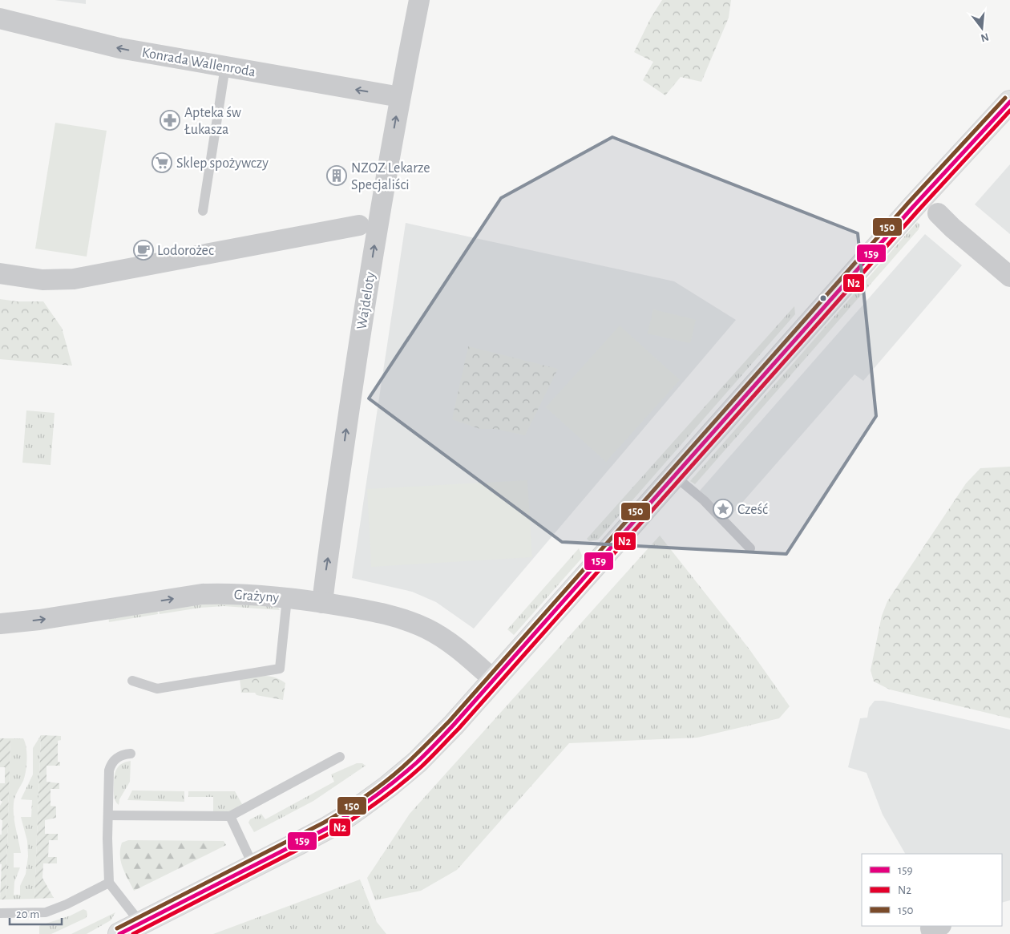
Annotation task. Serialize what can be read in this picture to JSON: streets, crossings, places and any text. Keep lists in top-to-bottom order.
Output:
{
  "streets": {
    "street": ["Konrada Wallenroda", "Wajdeloty", "Grażyny"]
  },
  "crossings": [
    ["Konrada Wallenroda", "Wajdeloty"],
    ["Wajdeloty", "Grażyny"]
  ],
  "one_way": ["Wajdeloty", "Grażyny"],
  "places": {
    "pharmacy": ["Apteka św Łukasza"],
    "supermarket": ["Sklep spożywczy"],
    "building": ["NZOZ Lekarze Specjaliści"],
    "cafe": ["Lodorożec"],
    "place": ["Cześć"]
  },
  "lines": ["transit line 150", "transit line 159", "transit line N2"],
  "legend": ["159", "N2", "150"],
  "scale_bar": "20 m",
  "north": "bottom"
}
